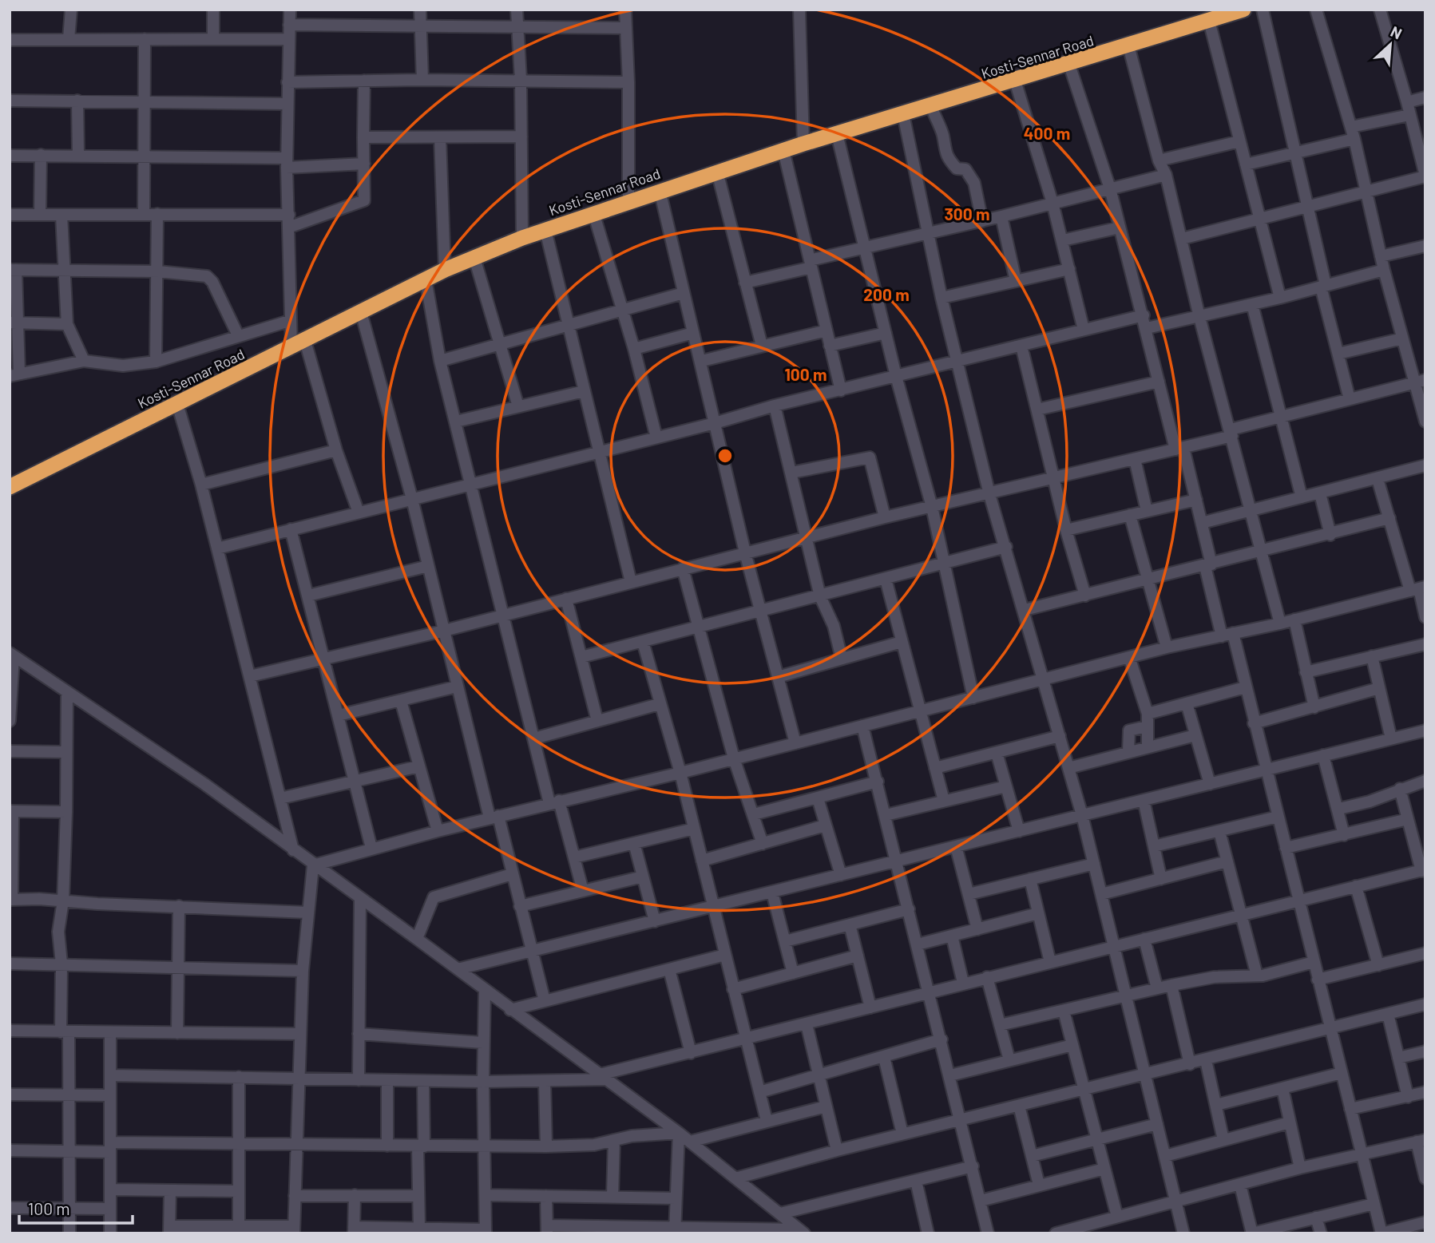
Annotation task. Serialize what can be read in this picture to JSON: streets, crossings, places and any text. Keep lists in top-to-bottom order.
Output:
{
  "streets": {
    "highway": ["Kosti-Sennar Road"]
  },
  "scale_bar": "100 m",
  "north": "top right",
  "rings": [
    "400 m",
    "300 m",
    "200 m",
    "100 m"
  ]
}
